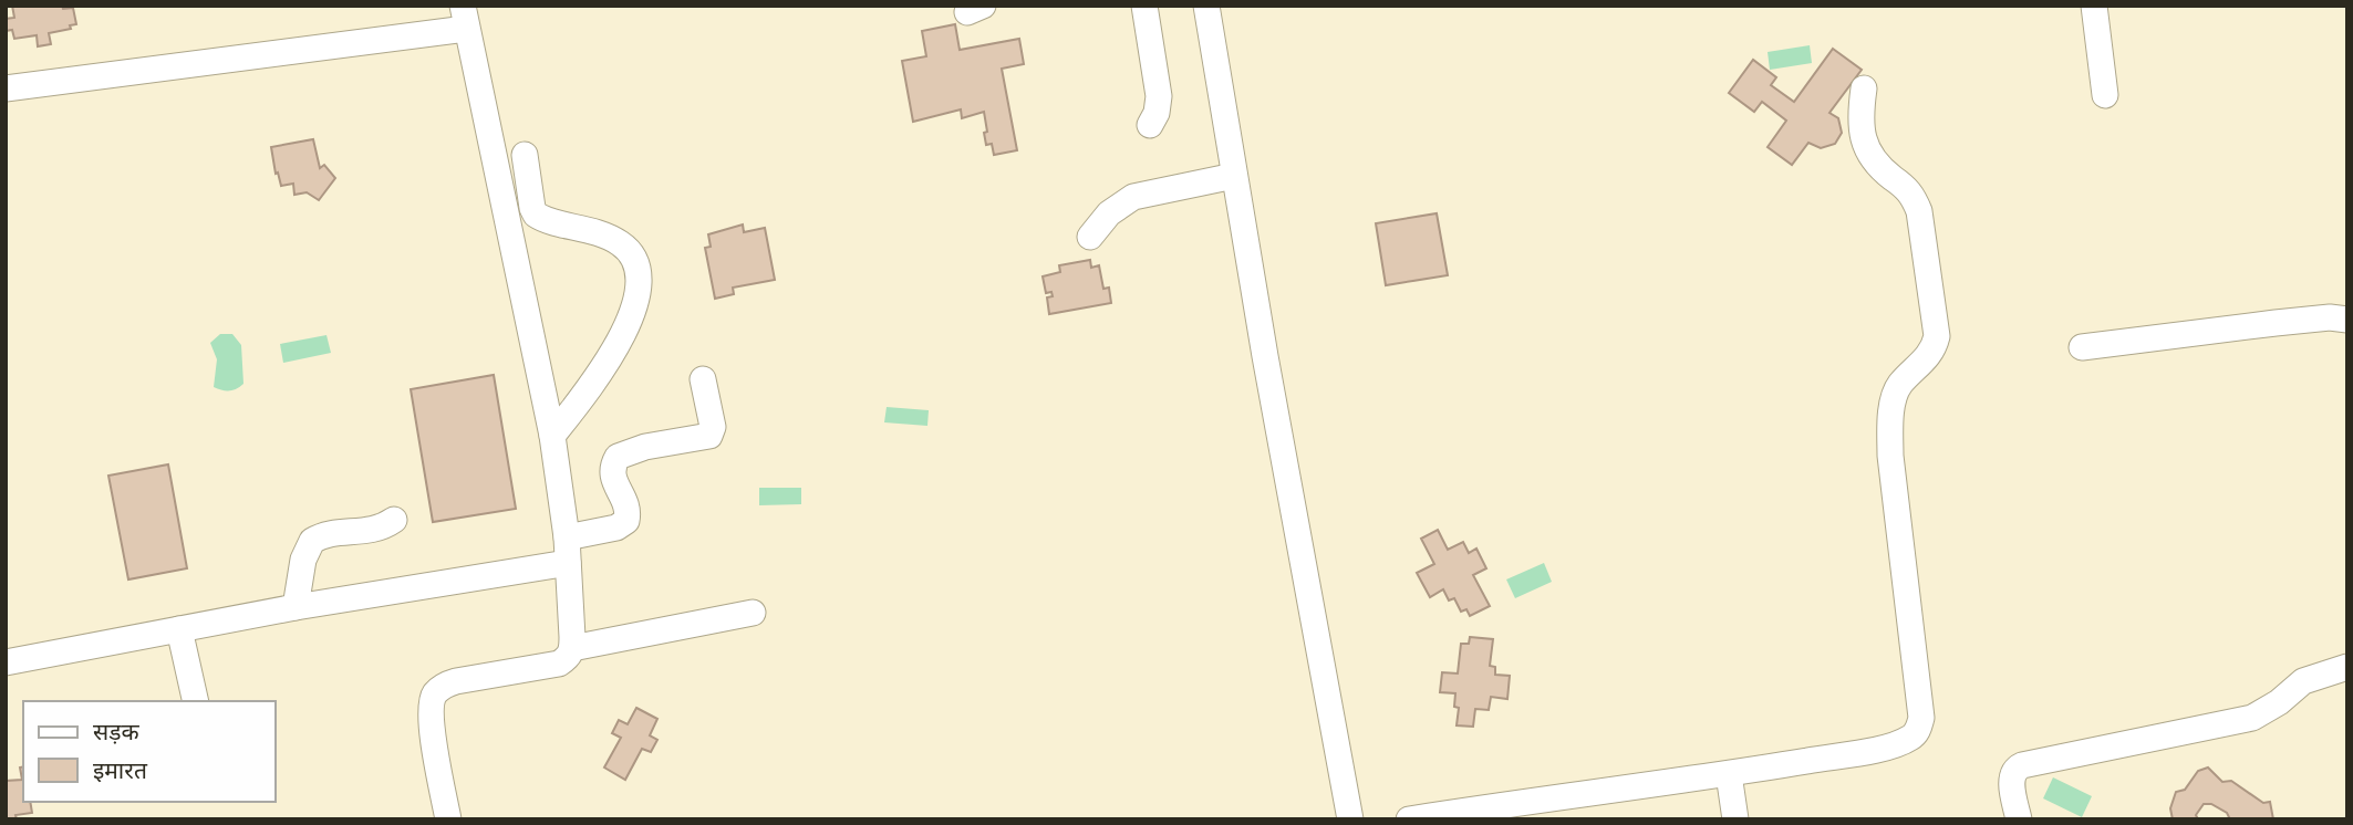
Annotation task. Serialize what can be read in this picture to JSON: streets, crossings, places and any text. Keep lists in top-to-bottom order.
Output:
{
  "legend": ["सड़क", "इमारत"]
}
